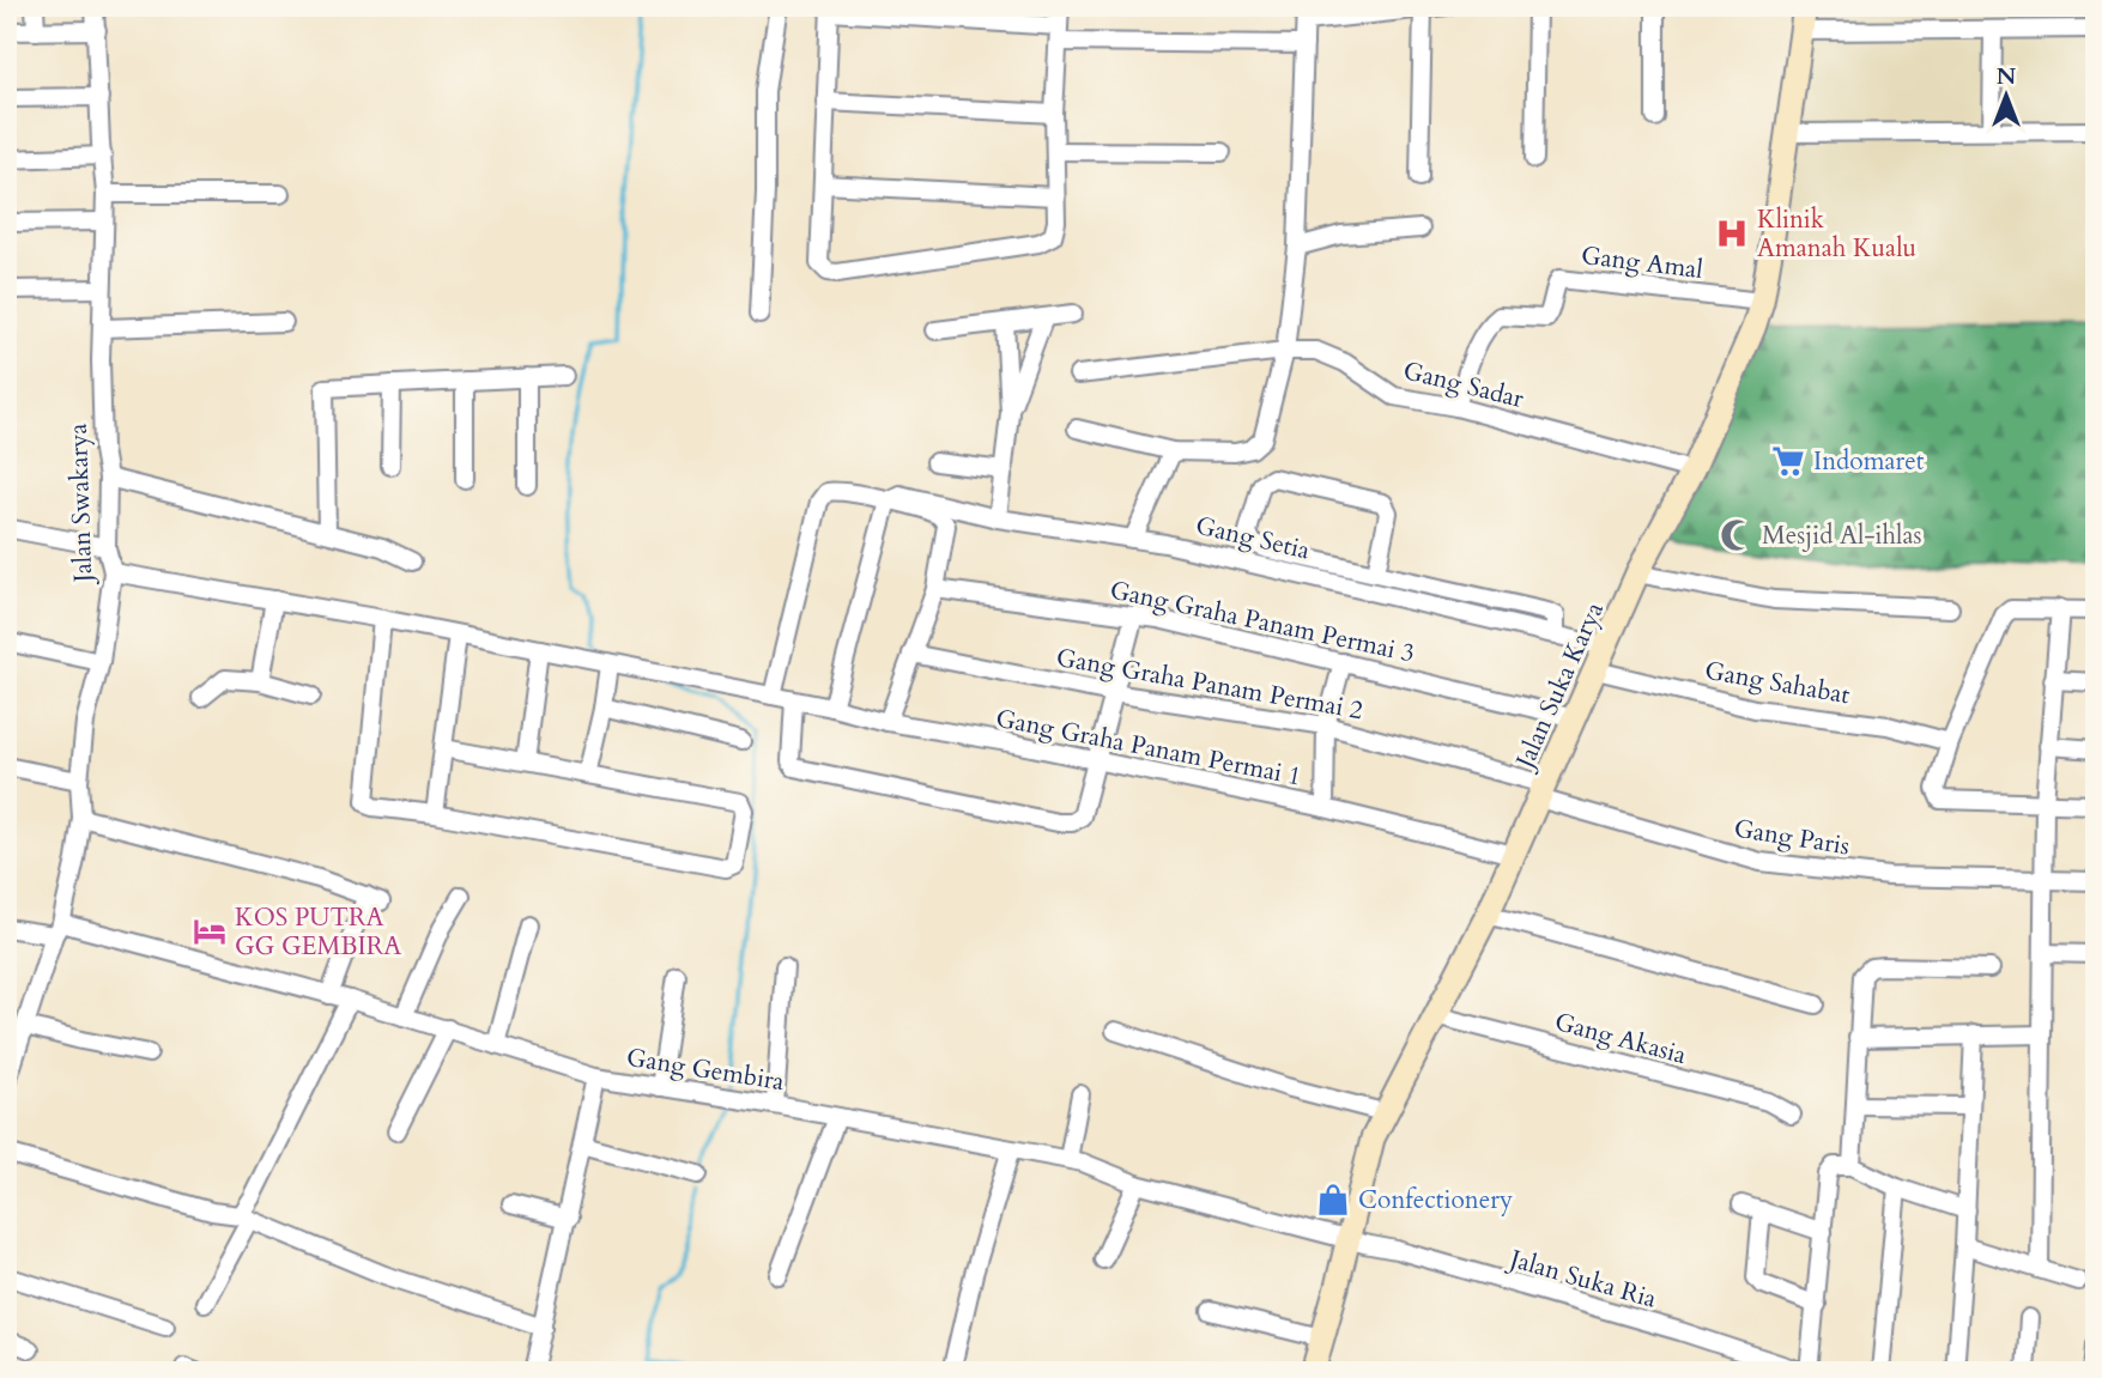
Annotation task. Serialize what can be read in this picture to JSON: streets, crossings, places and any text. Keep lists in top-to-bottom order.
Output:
{
  "streets": {
    "main road": ["Jalan Suka Karya"],
    "street": [
      "Gang Amal",
      "Gang Sadar",
      "Jalan Swakarya",
      "Gang Setia",
      "Gang Graha Panam Permai 3",
      "Gang Sahabat",
      "Gang Graha Panam Permai 2",
      "Gang Graha Panam Permai 1",
      "Gang Paris",
      "Gang Akasia",
      "Gang Gembira",
      "Jalan Suka Ria"
    ]
  },
  "crossings": [
    ["Gang Amal", "Gang Sadar"],
    ["Gang Amal", "Jalan Suka Karya"],
    ["Gang Sadar", "Jalan Suka Karya"],
    ["Jalan Swakarya", "Gang Graha Panam Permai 1"],
    ["Jalan Swakarya", "Gang Gembira"],
    ["Gang Setia", "Jalan Suka Karya"],
    ["Gang Graha Panam Permai 3", "Jalan Suka Karya"],
    ["Gang Sahabat", "Jalan Suka Karya"],
    ["Gang Graha Panam Permai 2", "Jalan Suka Karya"],
    ["Gang Graha Panam Permai 2", "Gang Paris"],
    ["Jalan Suka Karya", "Gang Graha Panam Permai 1"],
    ["Jalan Suka Karya", "Gang Paris"],
    ["Jalan Suka Karya", "Gang Akasia"],
    ["Jalan Suka Karya", "Gang Gembira"],
    ["Jalan Suka Karya", "Jalan Suka Ria"],
    ["Gang Gembira", "Jalan Suka Ria"]
  ],
  "places": {
    "hospital": ["Klinik Amanah Kualu"],
    "supermarket": ["Indomaret"],
    "mosque": ["Mesjid Al-ihlas"],
    "hotel": ["KOS PUTRA GG GEMBIRA"],
    "shop": ["Confectionery"]
  },
  "north": "top"
}
